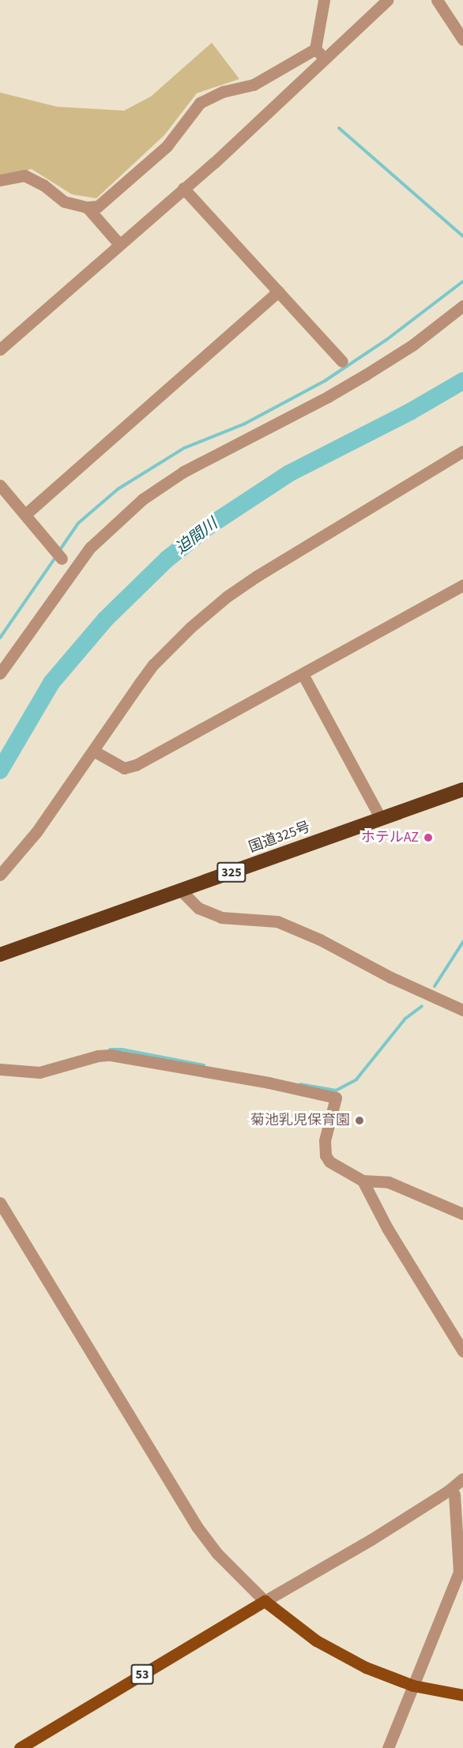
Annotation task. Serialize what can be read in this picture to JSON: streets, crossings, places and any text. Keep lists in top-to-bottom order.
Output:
{
  "streets": {
    "highway": ["国道325号", "325"],
    "main road": ["53"]
  },
  "water": ["迫間川"],
  "places": ["ホテルAZ", "菊池乳児保育園"]
}
